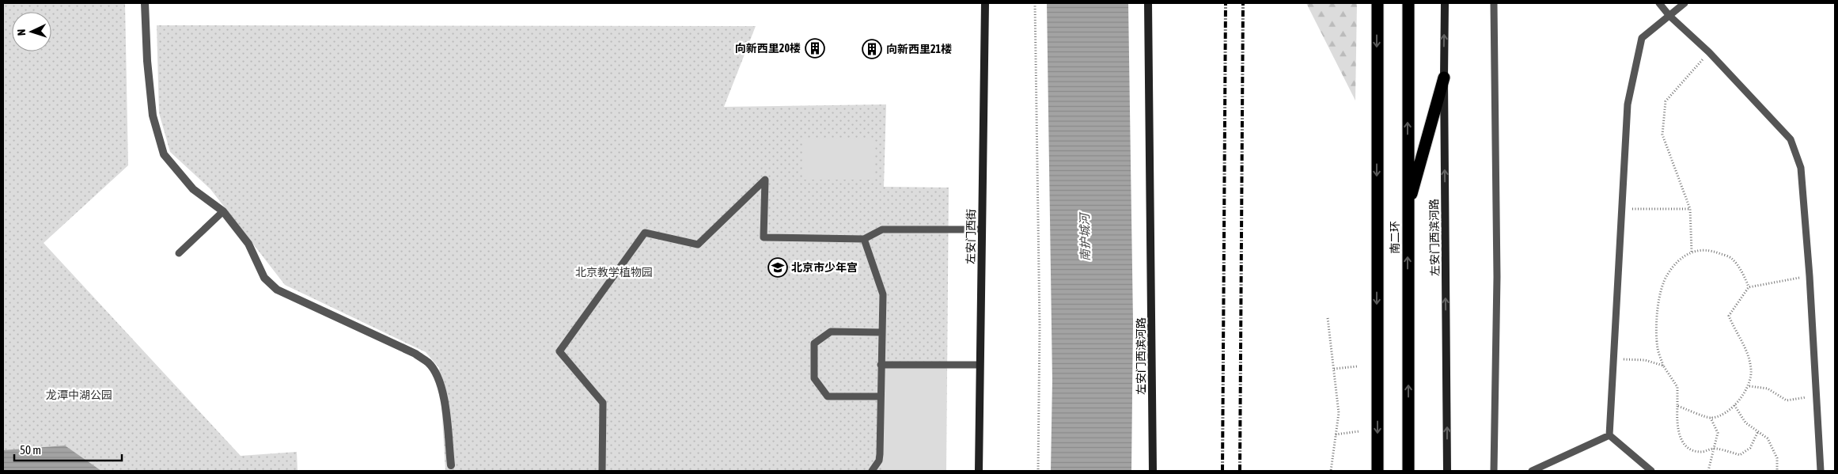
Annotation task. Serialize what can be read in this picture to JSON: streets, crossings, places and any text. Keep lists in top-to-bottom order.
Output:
{
  "streets": {
    "highway": ["南二环"],
    "street": ["左安门西街", "左安门西滨河路"]
  },
  "one_way": ["左安门西滨河路"],
  "water": ["南护城河"],
  "parks": ["北京教学植物园", "龙潭中湖公园"],
  "places": {
    "building": ["向新西里20楼", "向新西里21楼"],
    "school or university": ["北京市少年宫"]
  },
  "scale_bar": "50 m",
  "north": "left"
}
